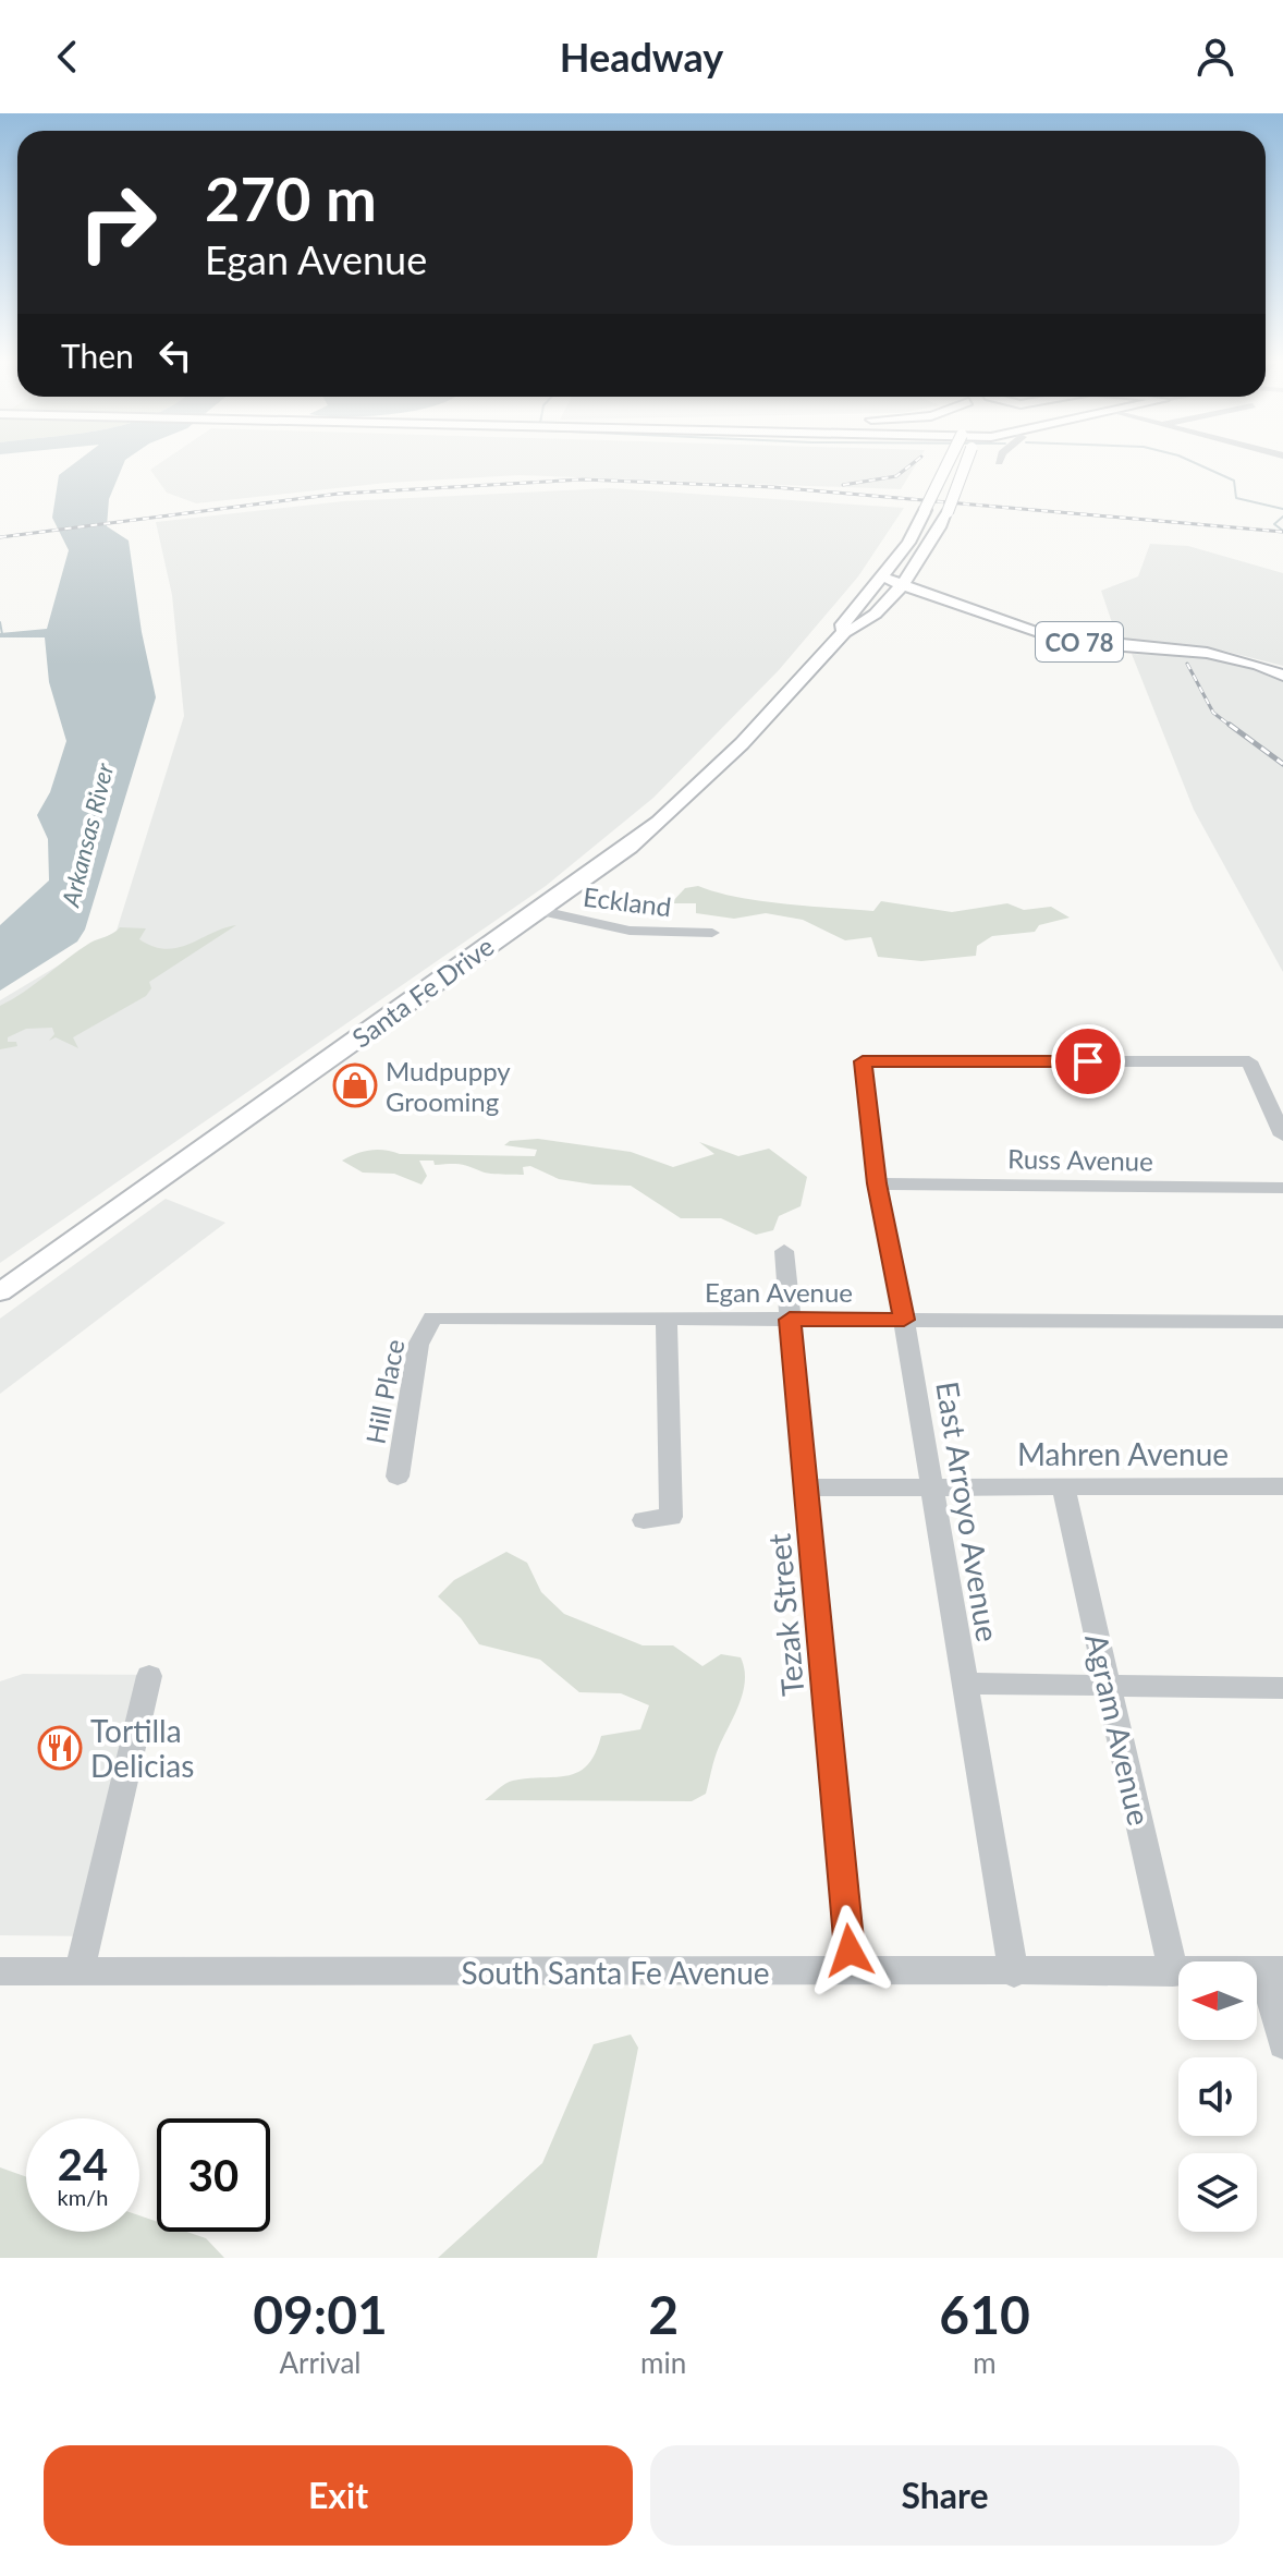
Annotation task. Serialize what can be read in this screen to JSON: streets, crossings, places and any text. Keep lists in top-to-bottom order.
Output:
{
  "streets": {
    "main road": ["CO 78", "Santa Fe Drive"],
    "street": [
      "Eckland",
      "Russ Avenue",
      "Egan Avenue",
      "Hill Place",
      "Mahren Avenue",
      "East Arroyo Avenue",
      "Tezak Street",
      "Agram Avenue",
      "South Santa Fe Avenue"
    ]
  },
  "crossings": [
    ["Eckland", "Santa Fe Drive"],
    ["Russ Avenue", "East Arroyo Avenue"],
    ["Egan Avenue", "Hill Place"],
    ["Egan Avenue", "East Arroyo Avenue"],
    ["Egan Avenue", "Tezak Street"],
    ["Mahren Avenue", "East Arroyo Avenue"],
    ["Mahren Avenue", "Tezak Street"],
    ["Mahren Avenue", "Agram Avenue"],
    ["East Arroyo Avenue", "South Santa Fe Avenue"],
    ["Tezak Street", "South Santa Fe Avenue"],
    ["Agram Avenue", "South Santa Fe Avenue"]
  ],
  "water": ["Arkansas River"],
  "places": {
    "shop": ["Mudpuppy Grooming"],
    "restaurant": ["Tortilla Delicias"]
  },
  "north": "left",
  "page": {
    "header": "Headway",
    "turn": ["270 m", "Egan Avenue"],
    "then": "Then",
    "speed": "24 km/h",
    "limit": "30",
    "eta": [
      "09:01",
      "Arrival",
      "2",
      "min",
      "610",
      "m"
    ],
    "buttons": ["Exit", "Share"]
  }
}
